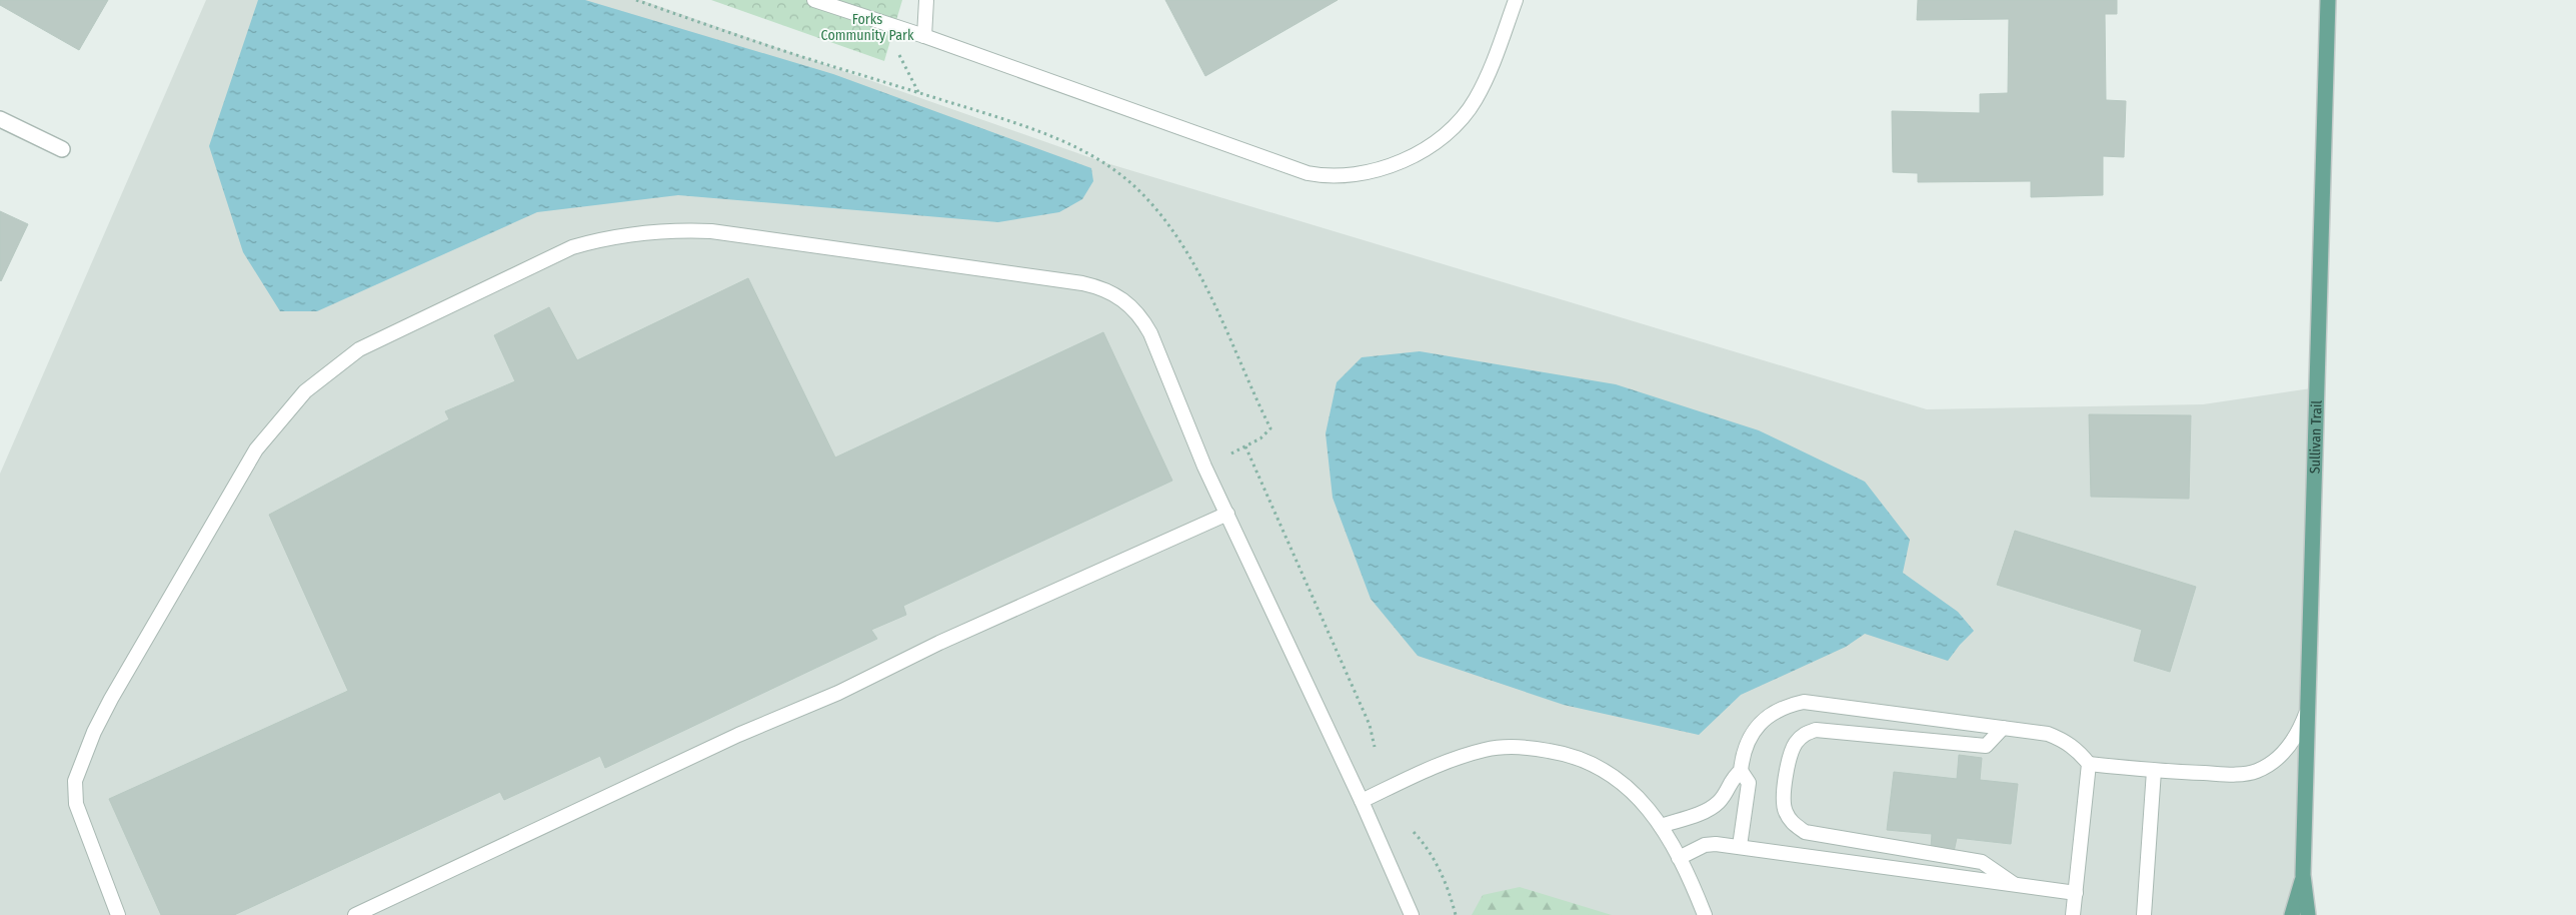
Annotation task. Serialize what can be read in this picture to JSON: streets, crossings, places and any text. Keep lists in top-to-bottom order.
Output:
{
  "streets": {
    "main road": ["Sullivan Trail"]
  },
  "parks": ["Forks Community Park"]
}
